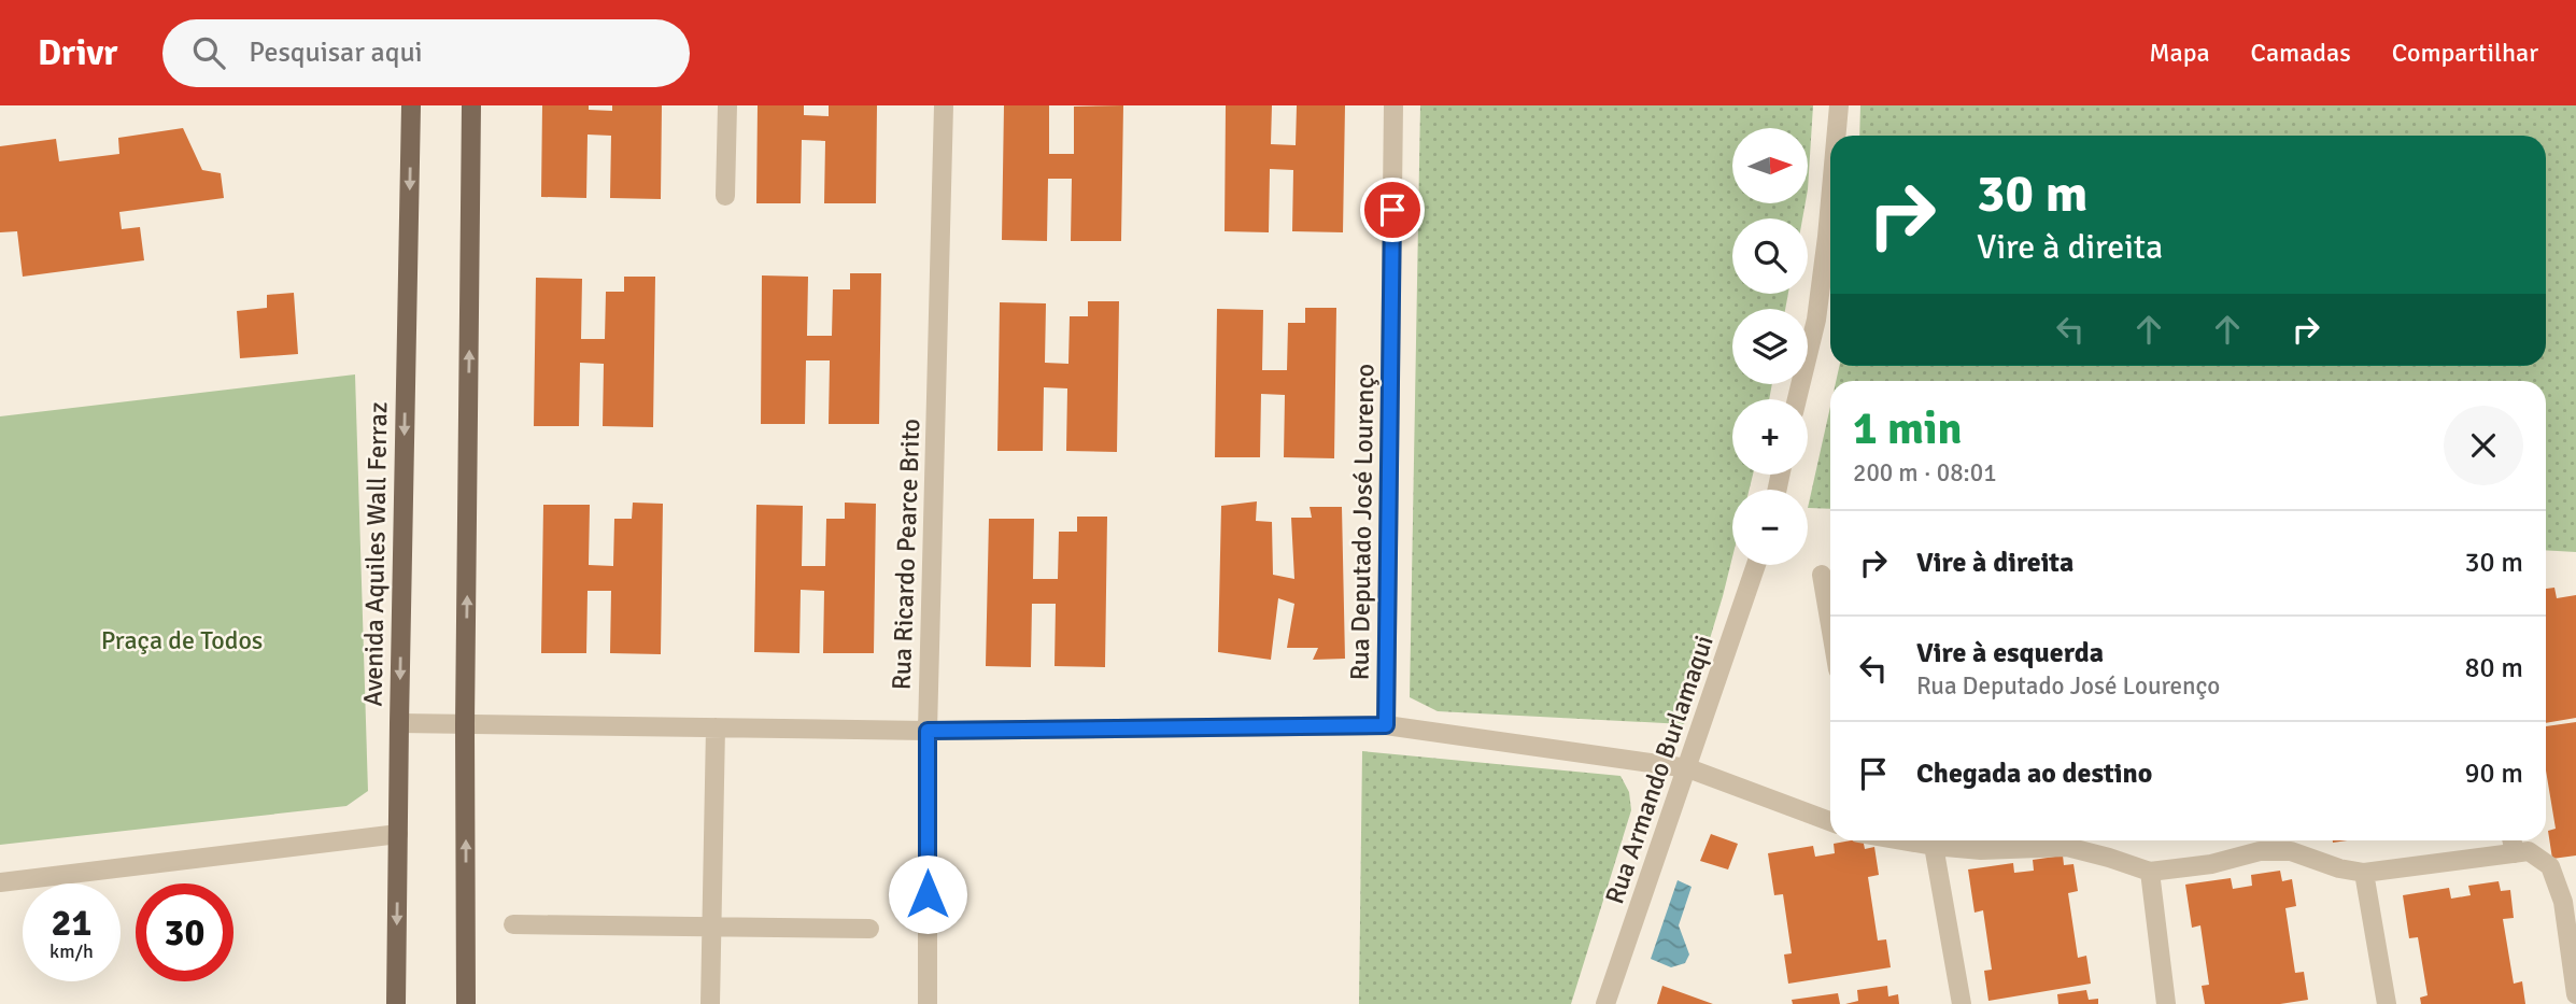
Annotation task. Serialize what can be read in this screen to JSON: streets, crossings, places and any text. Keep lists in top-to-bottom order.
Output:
{
  "streets": {
    "main road": ["Avenida Aquiles Wall Ferraz"],
    "street": ["Rua Deputado José Lourenço", "Rua Ricardo Pearce Brito", "Rua Armando Burlamaqui"]
  },
  "parks": ["Praça de Todos"],
  "north": "right",
  "page": {
    "header": "Drivr",
    "search": "Pesquisar aqui",
    "nav": ["Mapa", "Camadas", "Compartilhar"],
    "map_buttons": ["+", "−"],
    "turn": ["30 m", "Vire à direita"],
    "heading": ["1 min", "200 m · 08:01"],
    "list": [
      {
        "name": "Vire à direita",
        "value": "30 m"
      },
      {
        "name": "Vire à esquerda",
        "note": "Rua Deputado José Lourenço",
        "value": "80 m"
      },
      {
        "name": "Chegada ao destino",
        "value": "90 m"
      }
    ],
    "speed": "21 km/h",
    "limit": "30"
  }
}
